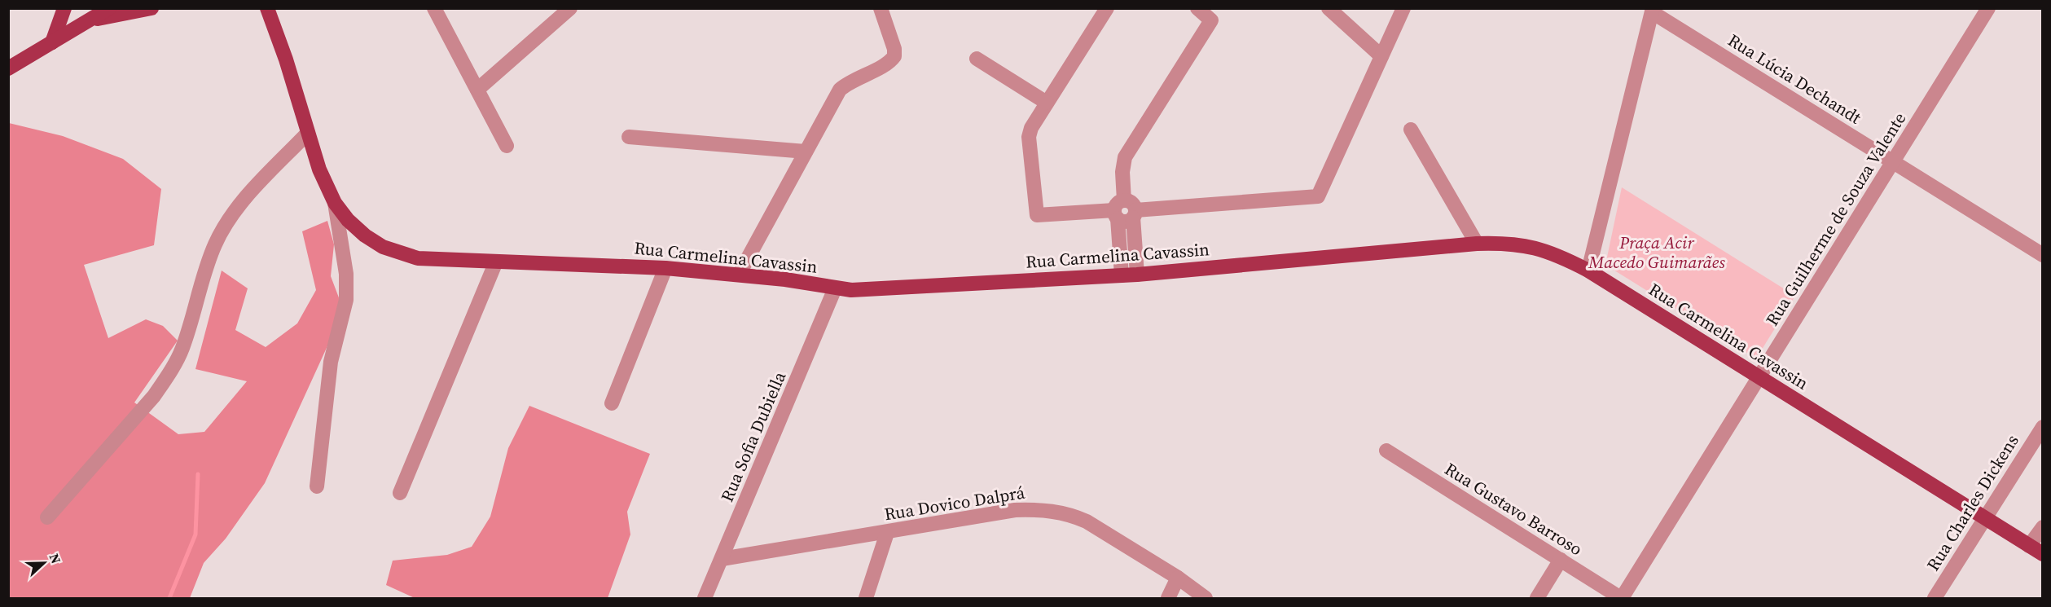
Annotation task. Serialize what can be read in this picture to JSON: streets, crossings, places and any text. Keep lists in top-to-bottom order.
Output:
{
  "streets": {
    "main road": ["Rua Carmelina Cavassin"],
    "street": [
      "Rua Lúcia Dechandt",
      "Rua Guilherme de Souza Valente",
      "Rua Sofia Dubiella",
      "Rua Charles Dickens",
      "Rua Dovico Dalprá",
      "Rua Gustavo Barroso"
    ]
  },
  "crossings": [
    ["Rua Lúcia Dechandt", "Rua Guilherme de Souza Valente"],
    ["Rua Guilherme de Souza Valente", "Rua Carmelina Cavassin"],
    ["Rua Guilherme de Souza Valente", "Rua Gustavo Barroso"],
    ["Rua Carmelina Cavassin", "Rua Sofia Dubiella"],
    ["Rua Carmelina Cavassin", "Rua Charles Dickens"],
    ["Rua Sofia Dubiella", "Rua Dovico Dalprá"]
  ],
  "parks": ["Praça Acir Macedo Guimarães"],
  "north": "right"
}
